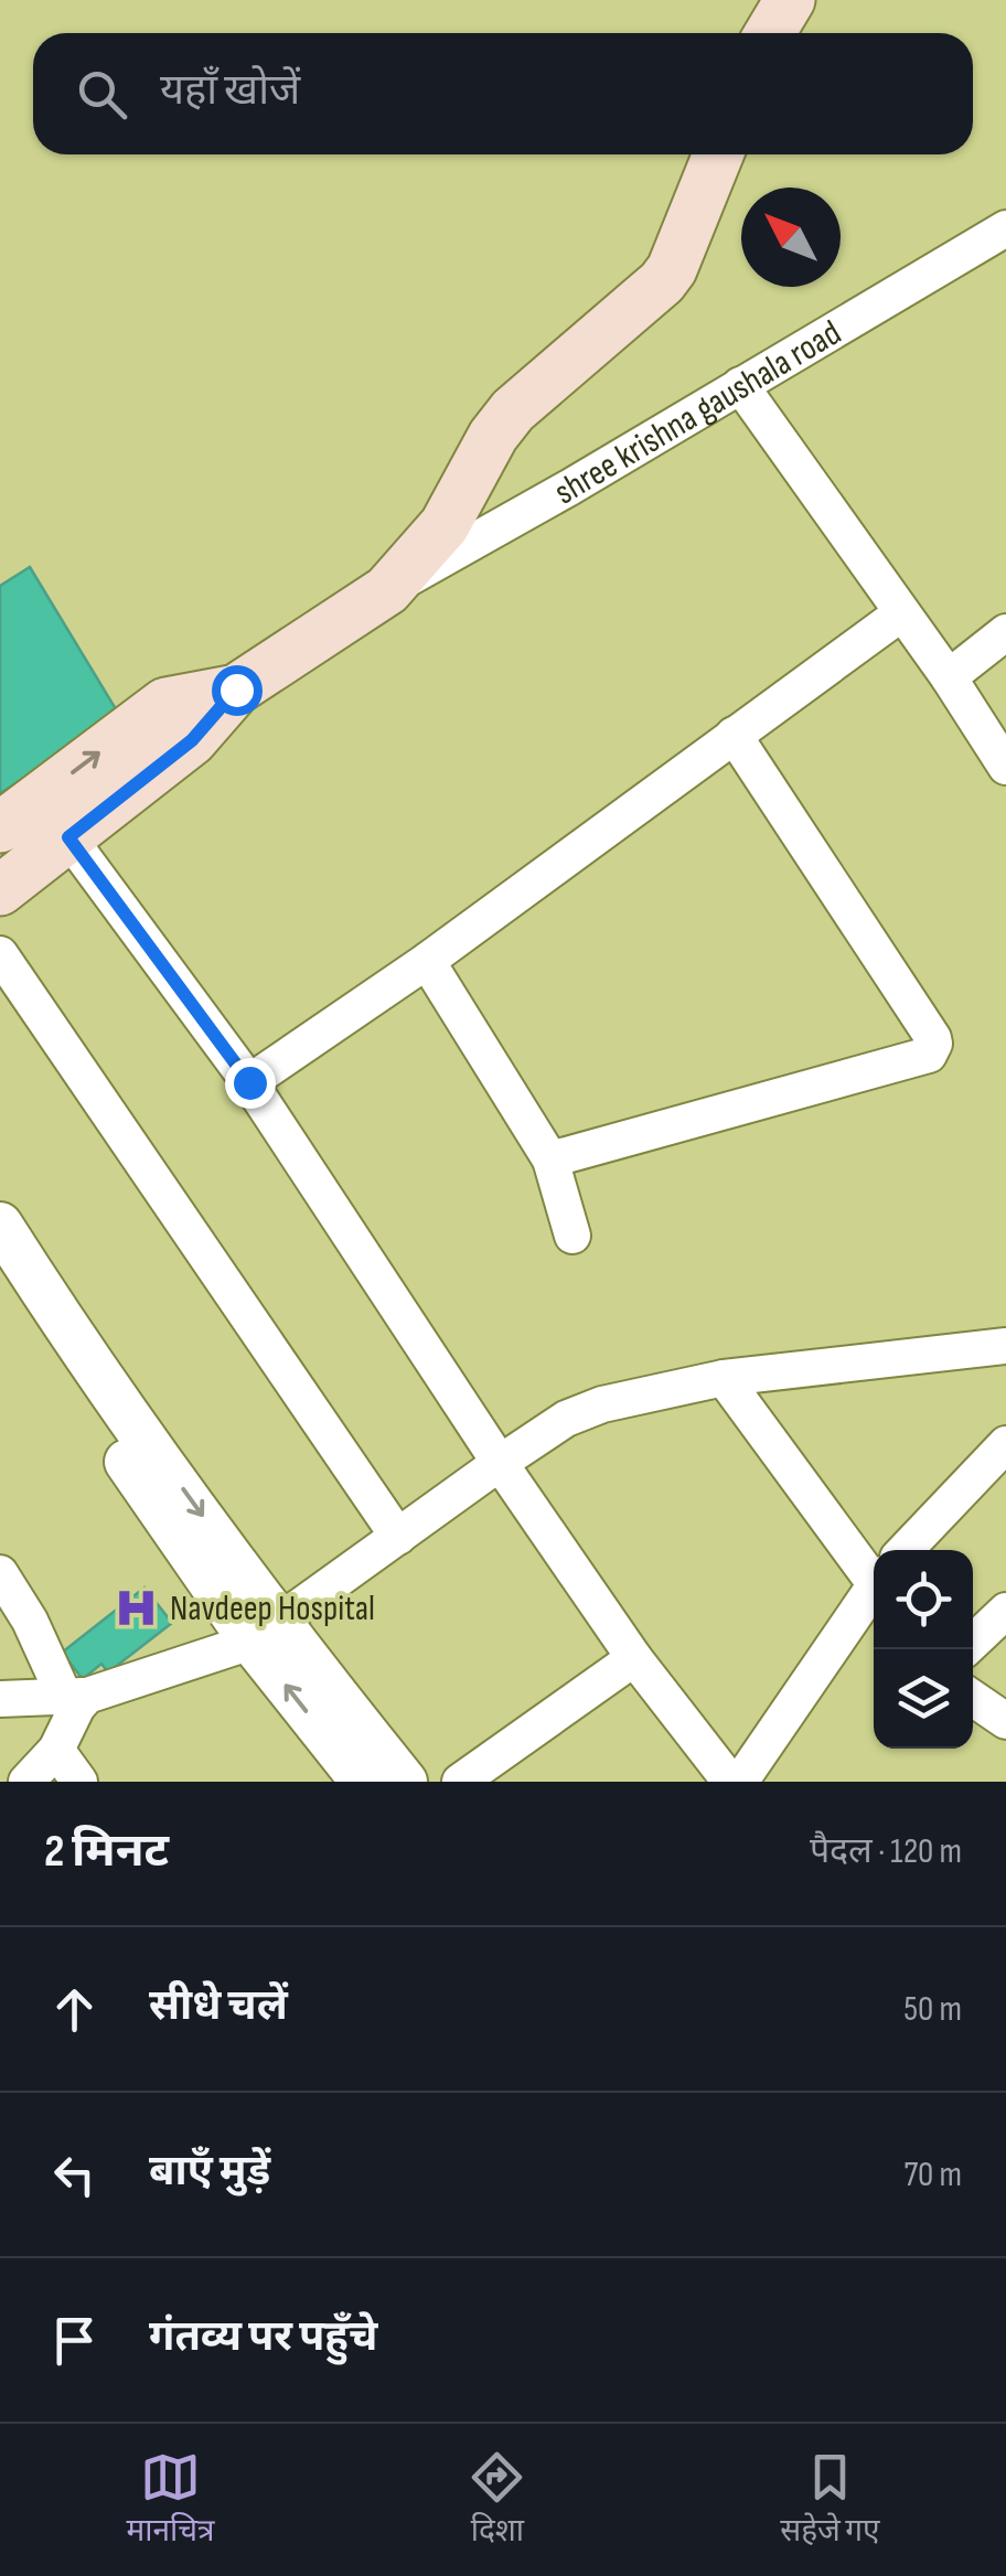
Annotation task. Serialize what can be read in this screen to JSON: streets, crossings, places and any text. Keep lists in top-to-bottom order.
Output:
{
  "streets": {
    "street": ["shree krishna gaushala road"]
  },
  "places": {
    "hospital": ["Navdeep Hospital"]
  },
  "north": "top left",
  "page": {
    "search": "यहाँ खोजें",
    "heading": ["2 मिनट", "पैदल · 120 m"],
    "list": [
      ["सीधे चलें", "50 m"],
      ["बाएँ मुड़ें", "70 m"],
      "गंतव्य पर पहुँचे"
    ],
    "nav": ["मानचित्र", "दिशा", "सहेजे गए"]
  }
}
